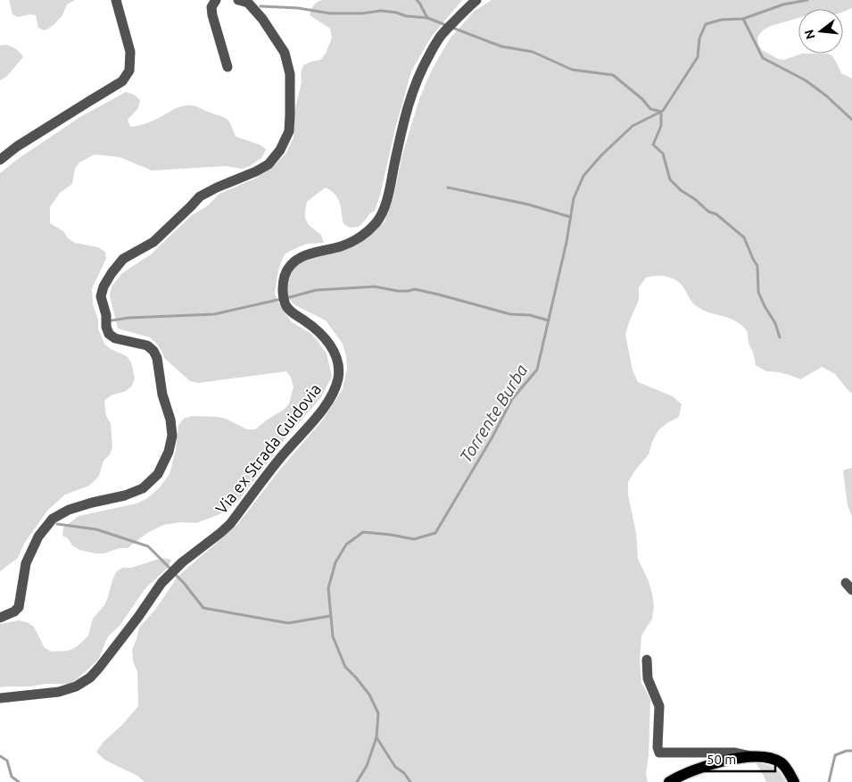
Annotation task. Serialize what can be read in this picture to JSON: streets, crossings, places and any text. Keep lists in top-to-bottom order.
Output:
{
  "streets": {
    "street": ["Via ex Strada Guidovia"]
  },
  "water": ["Torrente Burba"],
  "scale_bar": "50 m",
  "north": "left"
}
